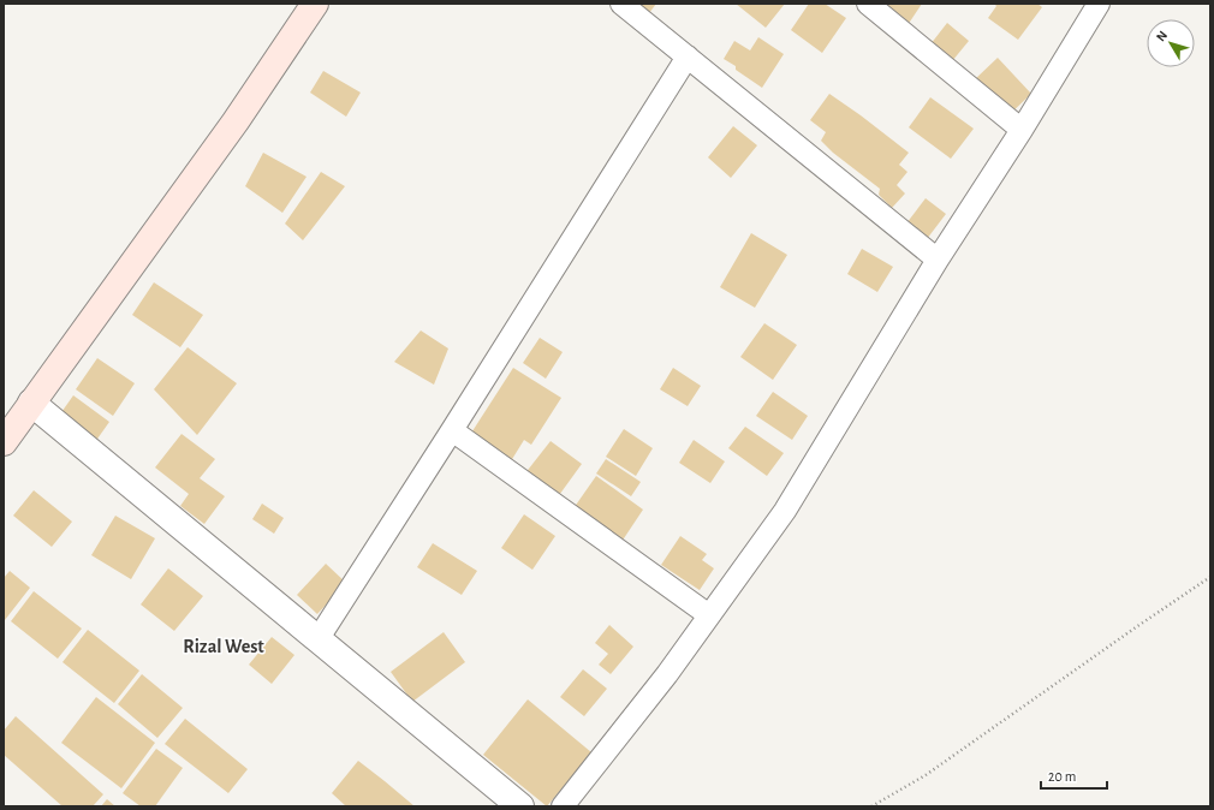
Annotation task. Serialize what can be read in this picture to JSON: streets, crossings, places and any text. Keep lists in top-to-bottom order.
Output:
{
  "districts": ["Rizal West"],
  "scale_bar": "20 m",
  "north": "top left"
}
